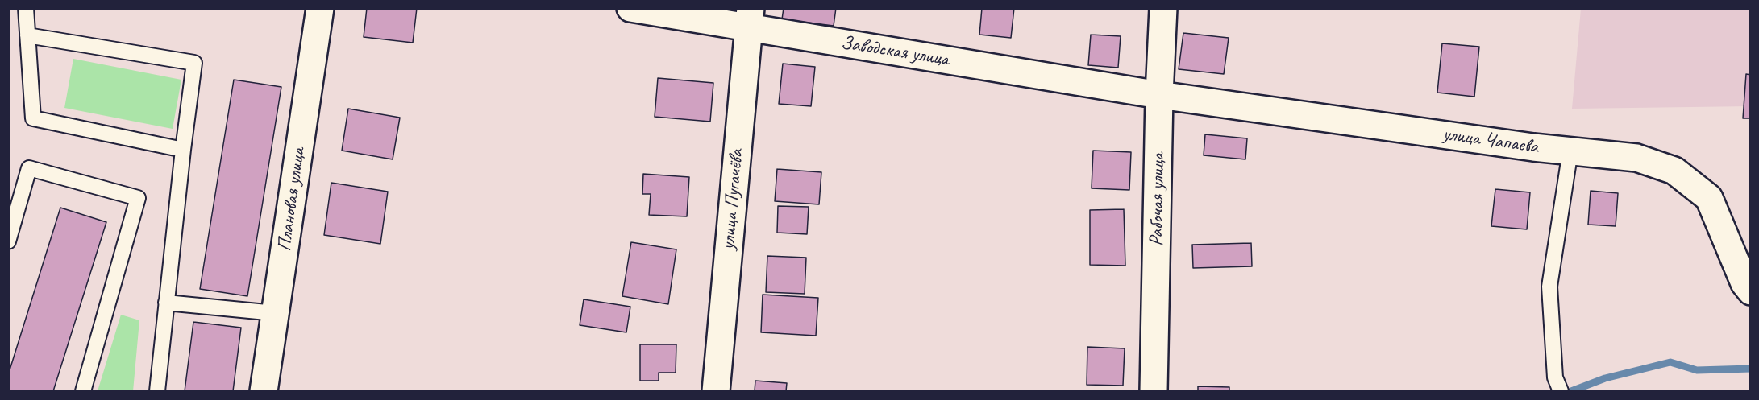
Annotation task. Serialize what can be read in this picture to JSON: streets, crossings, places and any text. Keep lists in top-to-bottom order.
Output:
{
  "streets": {
    "street": [
      "Заводская улица",
      "улица Чапаева",
      "Плановая улица",
      "улица Пугачёва",
      "Рабочая улица"
    ]
  },
  "crossings": [
    ["Заводская улица", "улица Чапаева"],
    ["Заводская улица", "улица Пугачёва"],
    ["Заводская улица", "Рабочая улица"],
    ["улица Чапаева", "Рабочая улица"]
  ]
}
